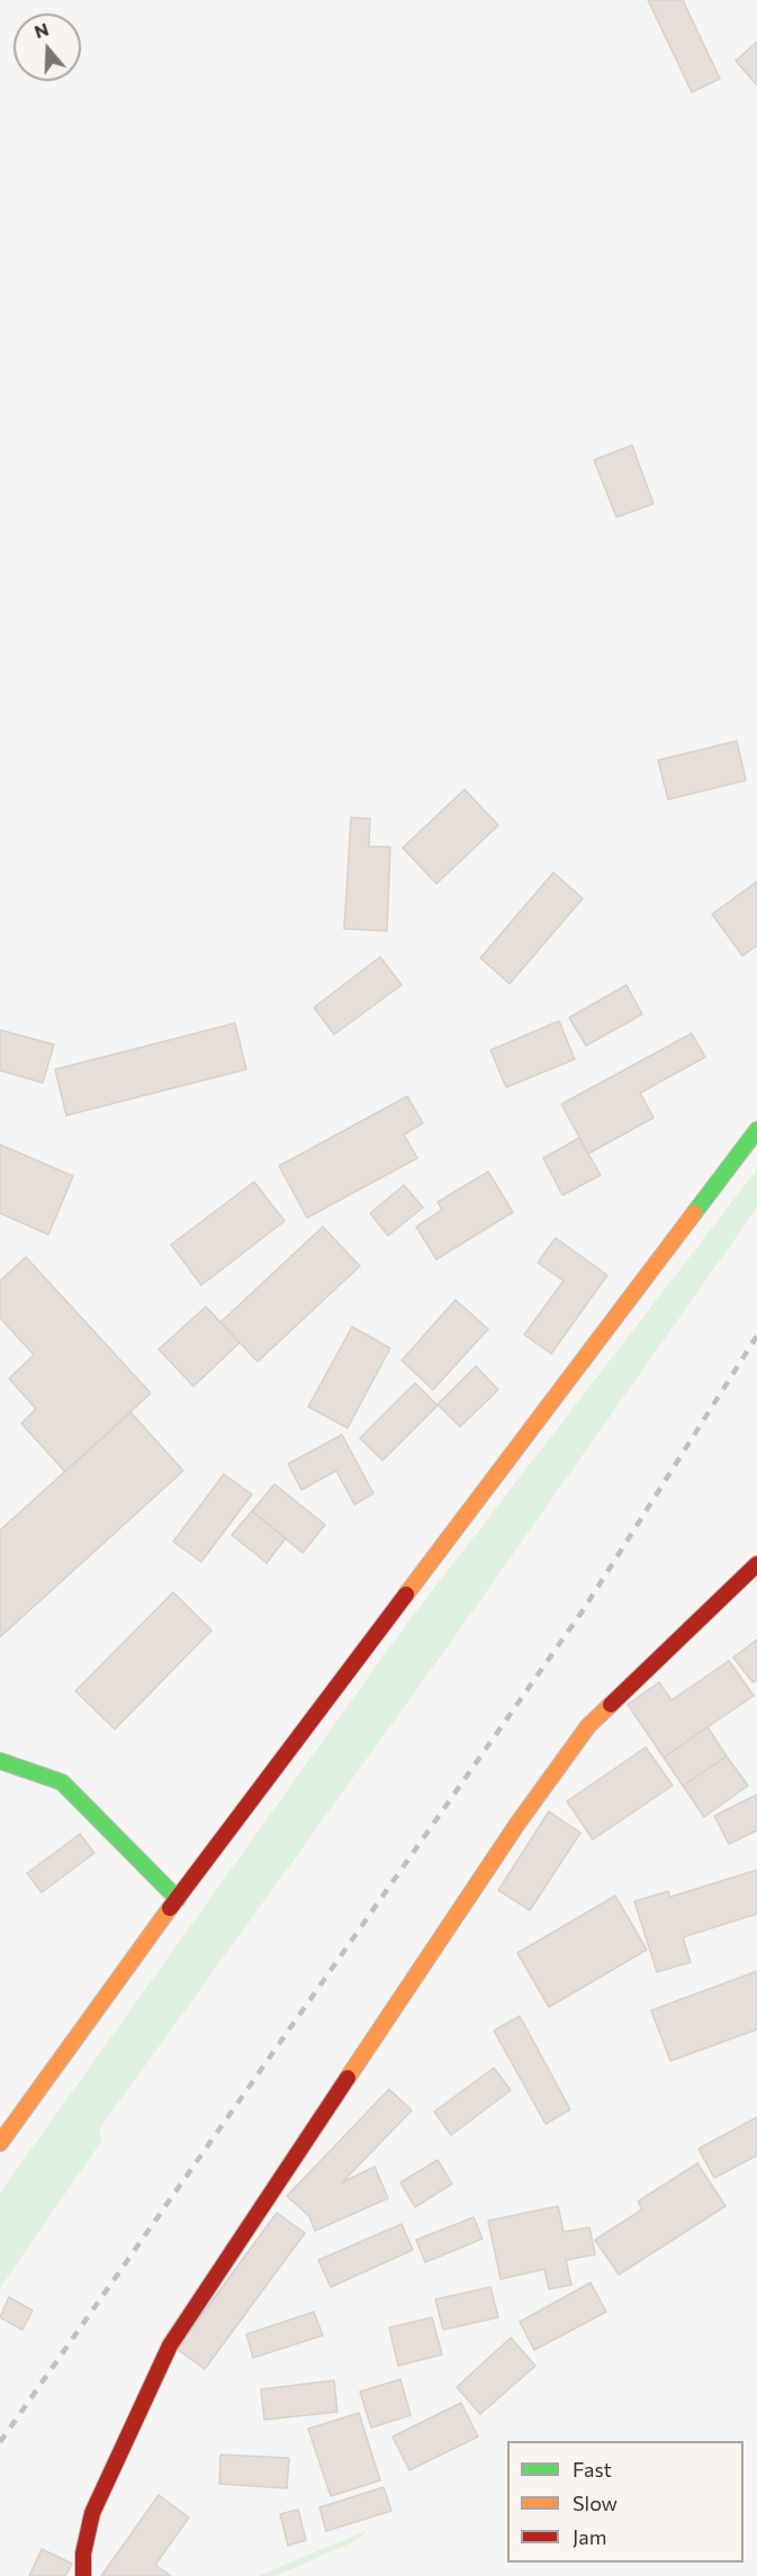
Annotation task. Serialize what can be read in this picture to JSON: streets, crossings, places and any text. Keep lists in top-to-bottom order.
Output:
{
  "legend": ["Fast", "Slow", "Jam"],
  "north": "top"
}
